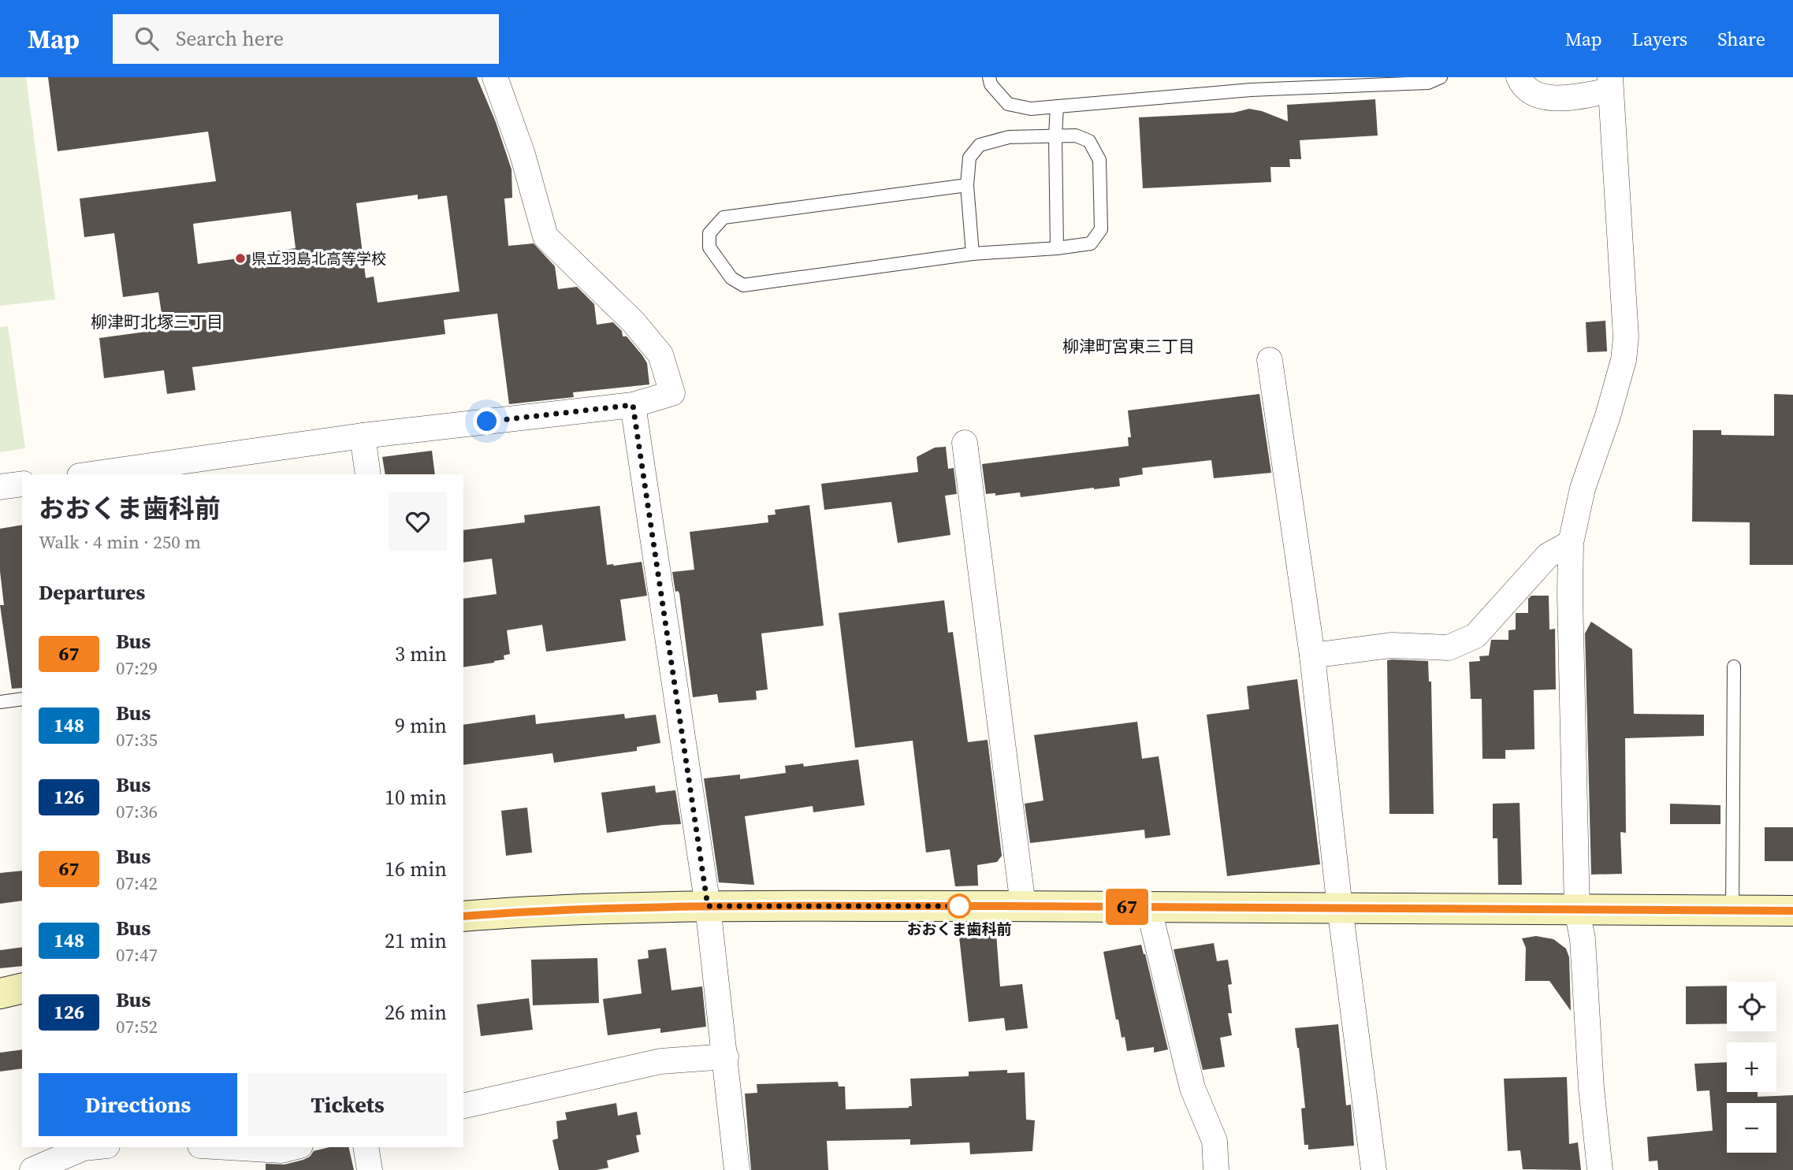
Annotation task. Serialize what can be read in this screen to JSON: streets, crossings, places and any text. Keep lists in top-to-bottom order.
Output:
{
  "districts": ["柳津町北塚三丁目", "柳津町宮東三丁目"],
  "places": ["県立羽島北高等学校", "おおくま歯科前"],
  "lines": ["bus line 67"],
  "page": {
    "header": "Map",
    "search": "Search here",
    "nav": ["Map", "Layers", "Share"],
    "on_map": "67",
    "heading": [
      ["おおくま歯科前", "Walk · 4 min · 250 m"],
      "Departures"
    ],
    "list": [
      {
        "mark": "67",
        "name": "Bus",
        "note": "07:29",
        "value": "3 min"
      },
      {
        "mark": "148",
        "name": "Bus",
        "note": "07:35",
        "value": "9 min"
      },
      {
        "mark": "126",
        "name": "Bus",
        "note": "07:36",
        "value": "10 min"
      },
      {
        "mark": "67",
        "name": "Bus",
        "note": "07:42",
        "value": "16 min"
      },
      {
        "mark": "148",
        "name": "Bus",
        "note": "07:47",
        "value": "21 min"
      },
      {
        "mark": "126",
        "name": "Bus",
        "note": "07:52",
        "value": "26 min"
      }
    ],
    "map_buttons": ["+", "−"],
    "buttons": ["Directions", "Tickets"]
  }
}
